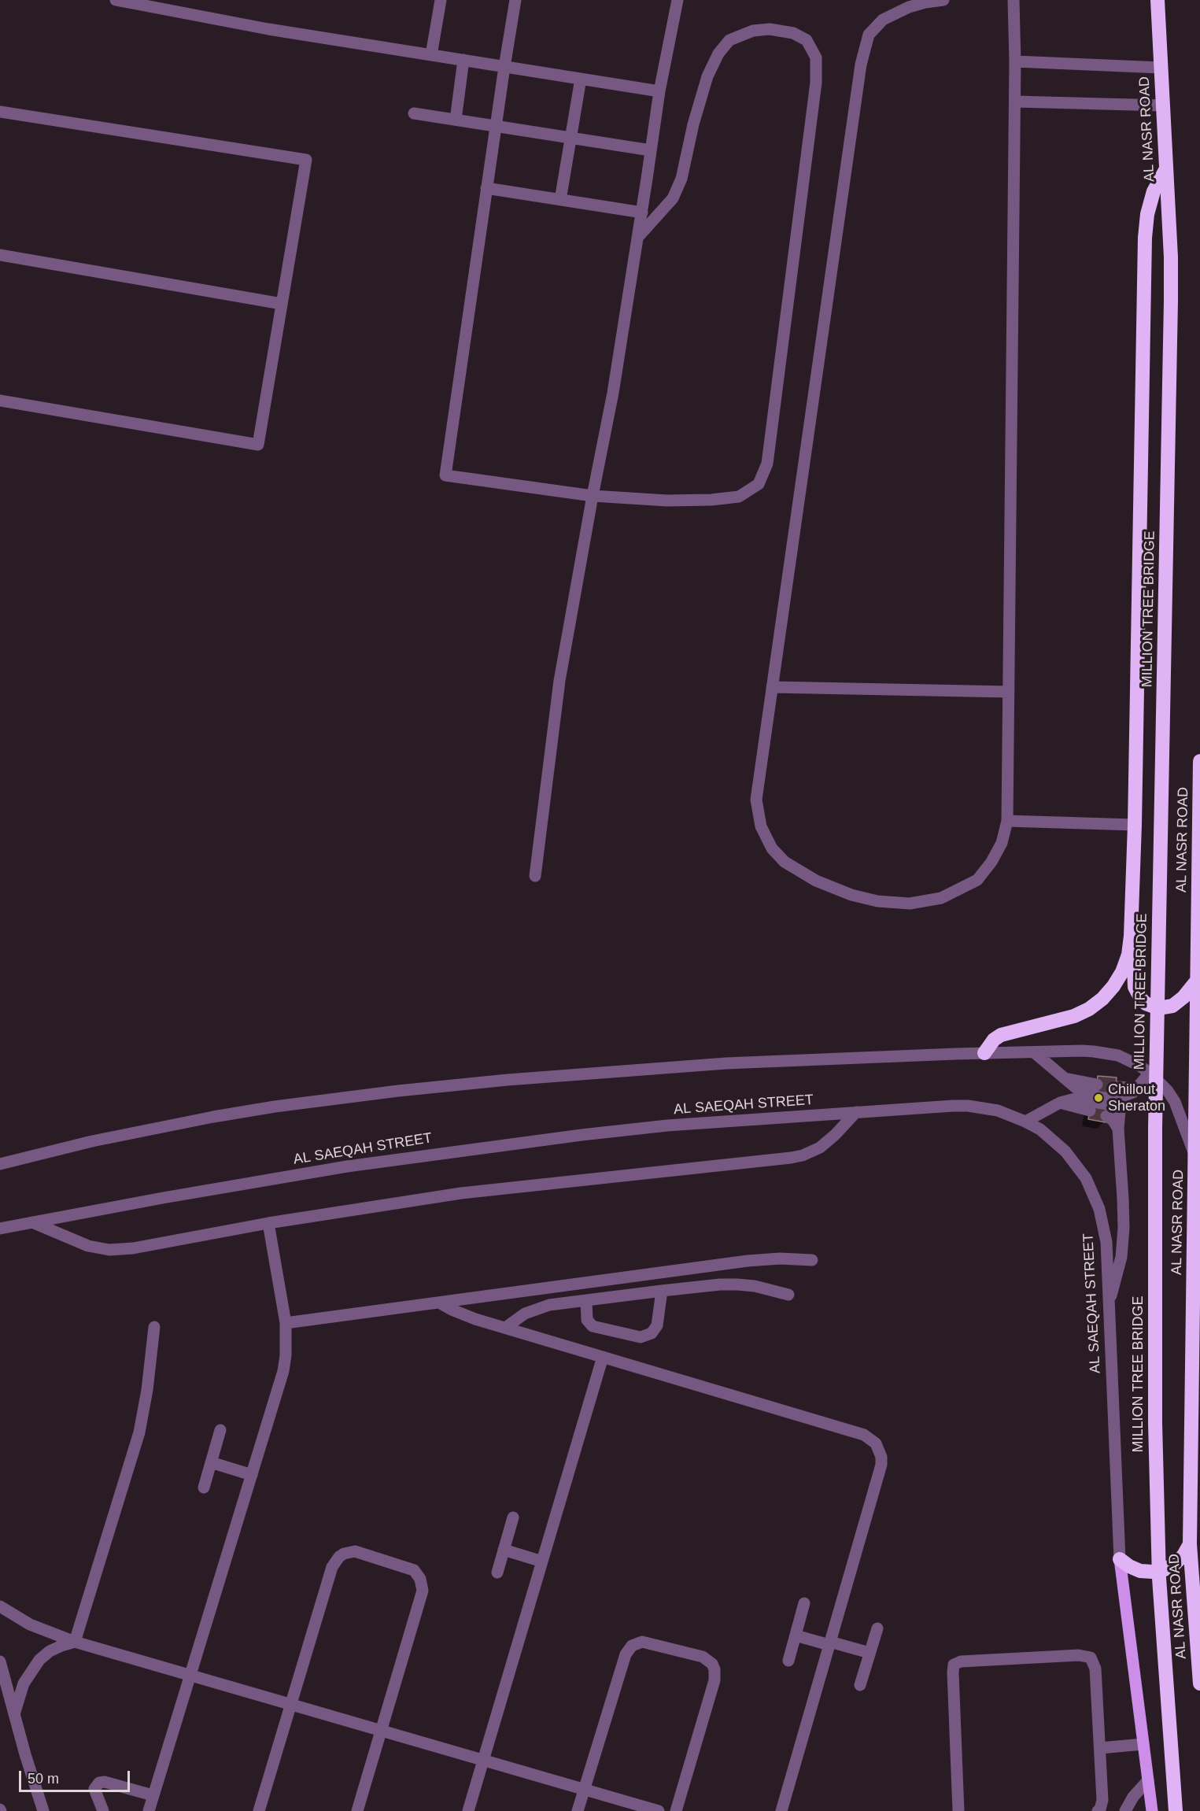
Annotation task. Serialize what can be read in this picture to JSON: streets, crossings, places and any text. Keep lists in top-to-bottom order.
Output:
{
  "streets": {
    "highway": ["AL NASR ROAD", "MILLION TREE BRIDGE"],
    "street": ["AL SAEQAH STREET"]
  },
  "crossings": [
    ["AL NASR ROAD", "MILLION TREE BRIDGE"]
  ],
  "places": ["Chillout Sheraton"],
  "scale_bar": "50 m"
}
